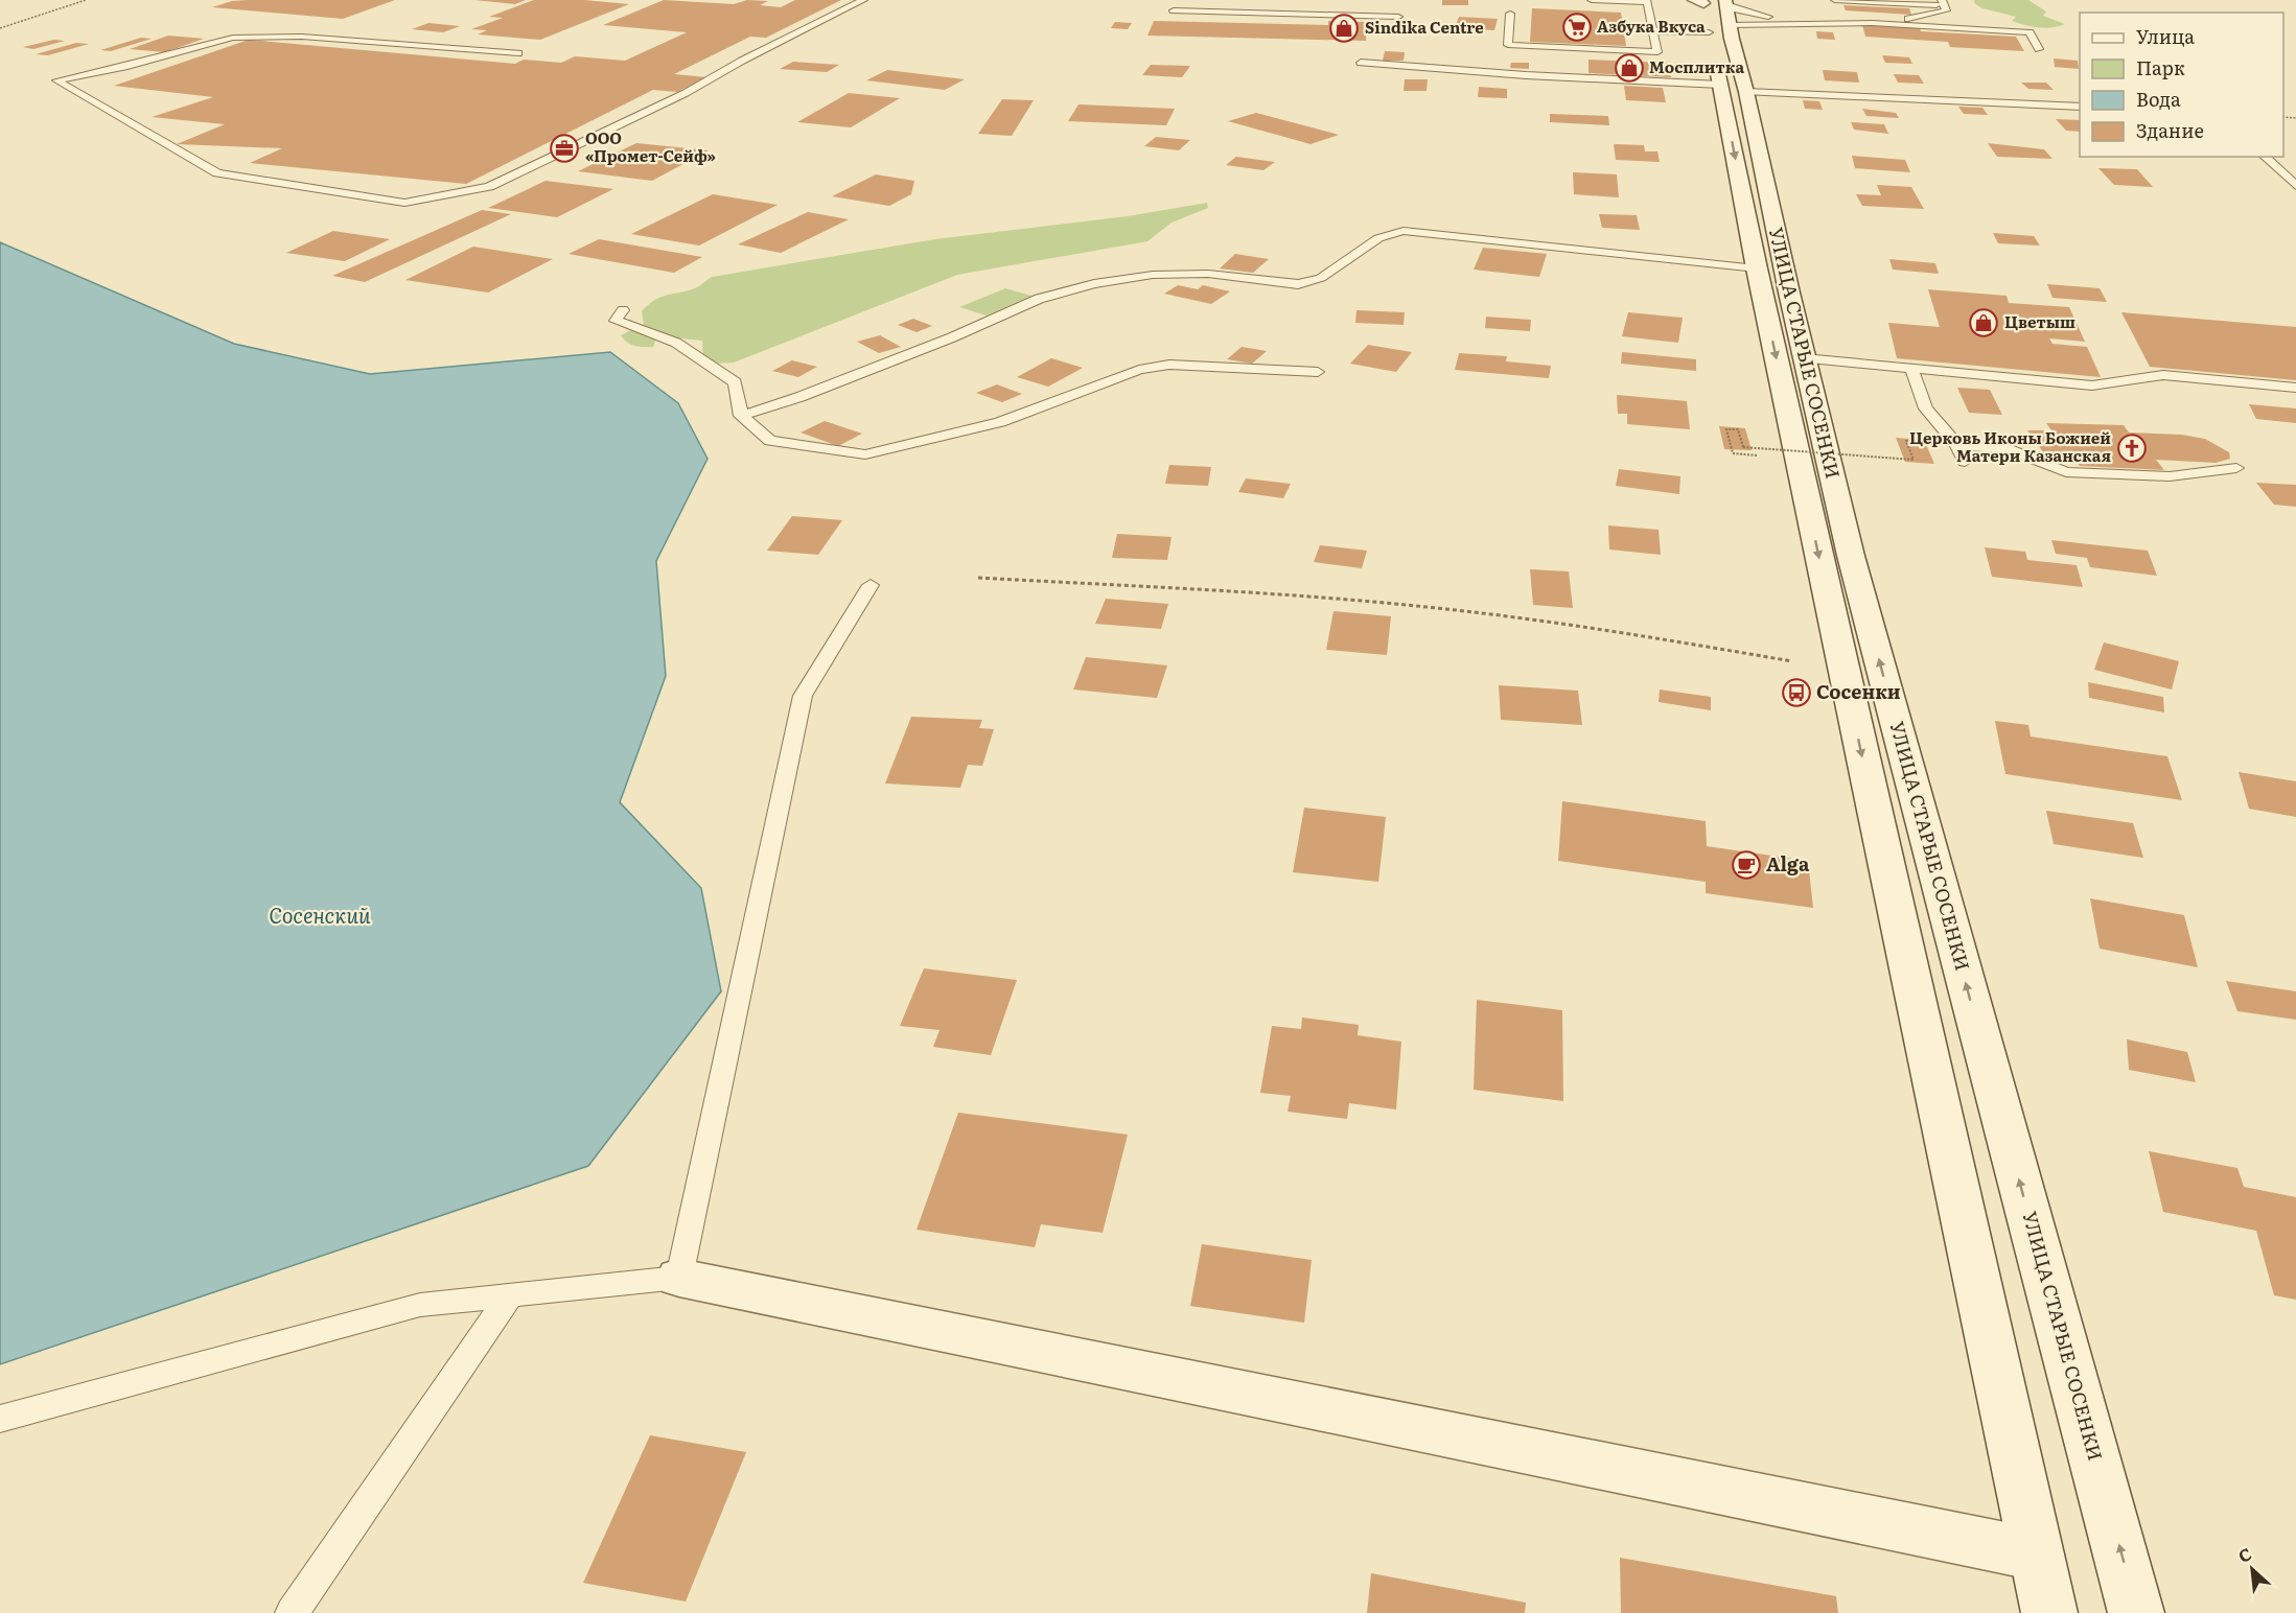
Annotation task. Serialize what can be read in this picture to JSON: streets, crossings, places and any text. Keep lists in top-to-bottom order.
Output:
{
  "streets": {
    "main road": ["УЛИЦА СТАРЫЕ СОСЕНКИ"]
  },
  "water": ["Сосенский"],
  "places": {
    "supermarket": ["Азбука Вкуса"],
    "shop": ["Sindika Centre", "Мосплитка", "Цветыш"],
    "office": ["ООО «Промет-Сейф»"],
    "church": ["Церковь Иконы Божией Матери Казанская"],
    "bus stop": ["Сосенки"],
    "cafe": ["Alga"]
  },
  "legend": [
    "Улица",
    "Парк",
    "Вода",
    "Здание"
  ],
  "north": "top left"
}
